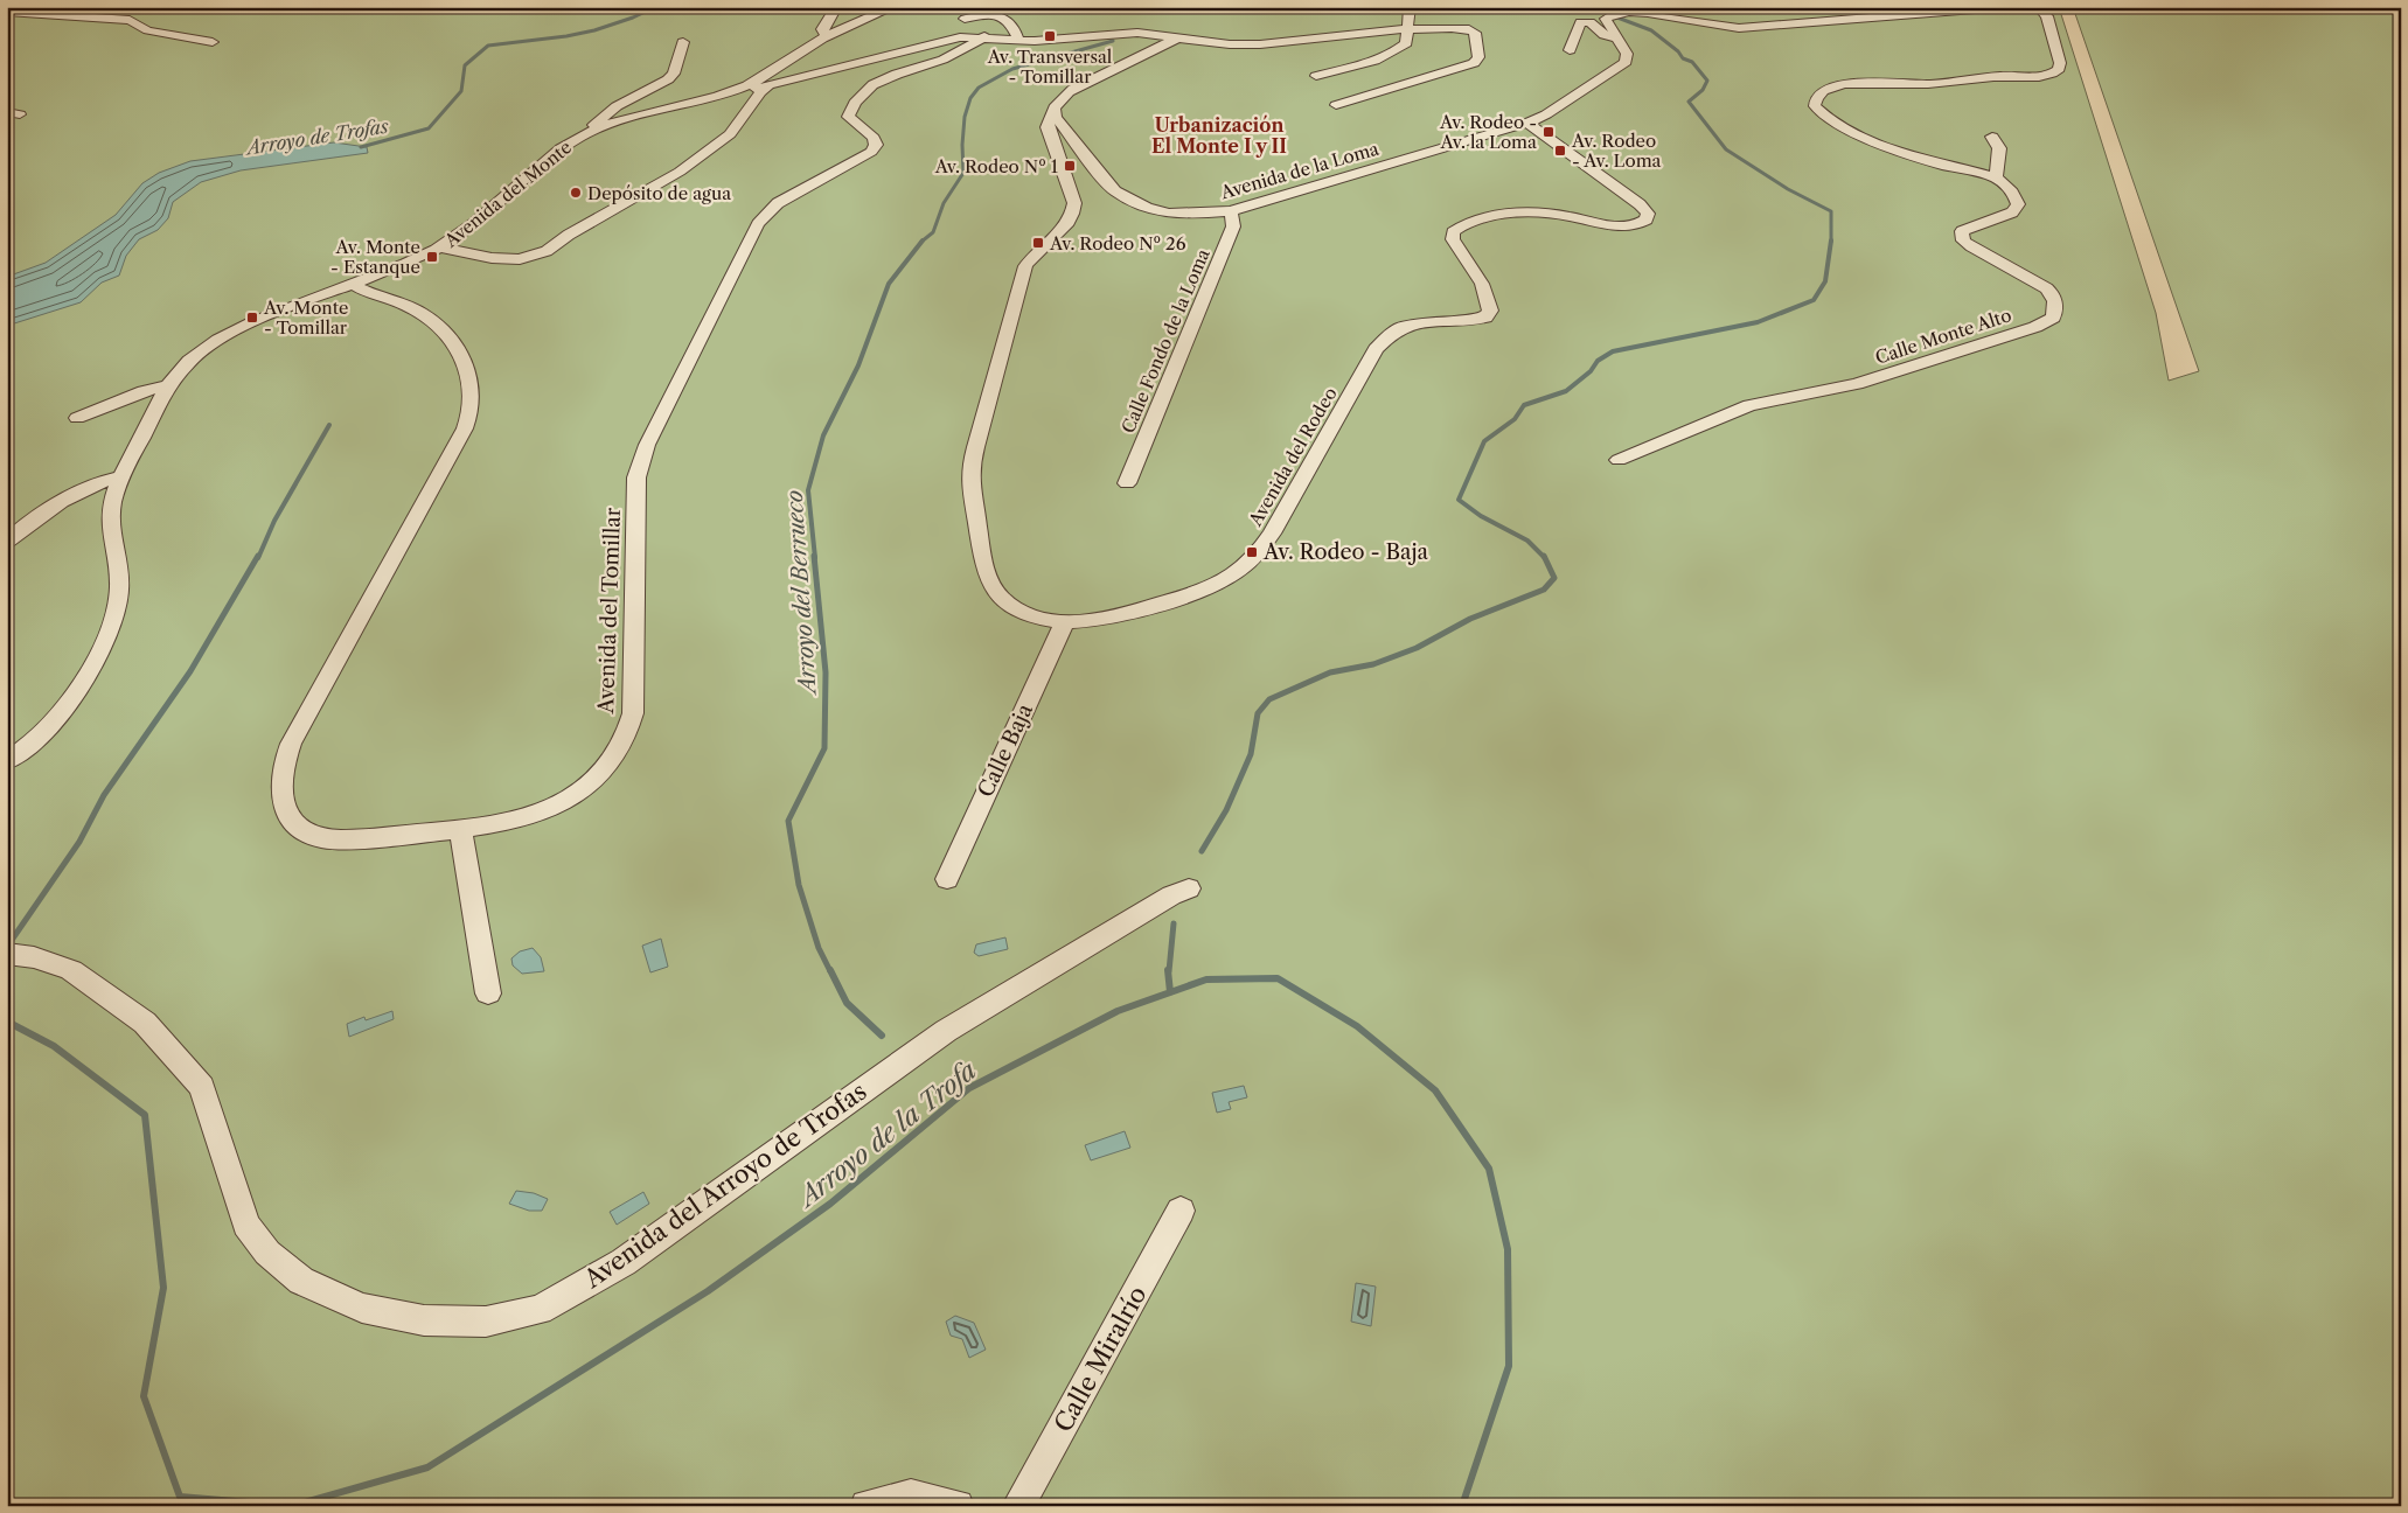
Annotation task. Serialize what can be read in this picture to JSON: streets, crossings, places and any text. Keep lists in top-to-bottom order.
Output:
{
  "streets": {
    "street": [
      "Avenida de la Loma",
      "Avenida del Monte",
      "Calle Monte Alto",
      "Calle Fondo de la Loma",
      "Avenida del Rodeo",
      "Avenida del Tomillar",
      "Calle Baja",
      "Avenida del Arroyo de Trofas",
      "Calle Miralrío"
    ]
  },
  "crossings": [
    ["Avenida de la Loma", "Calle Fondo de la Loma"],
    ["Avenida de la Loma", "Avenida del Rodeo"],
    ["Avenida del Monte", "Avenida del Tomillar"],
    ["Avenida del Rodeo", "Calle Baja"]
  ],
  "districts": ["Urbanización El Monte I y II"],
  "water": ["Arroyo de Trofas", "Arroyo del Berrueco", "Arroyo de la Trofa"],
  "places": {
    "transit": [
      "Av. Transversal - Tomillar",
      "Av. Rodeo - Av. la Loma",
      "Av. Rodeo - Av. Loma",
      "Av. Rodeo Nº 1",
      "Av. Rodeo Nº 26",
      "Av. Monte - Estanque",
      "Av. Monte - Tomillar",
      "Av. Rodeo - Baja"
    ],
    "other": ["Depósito de agua"]
  }
}
